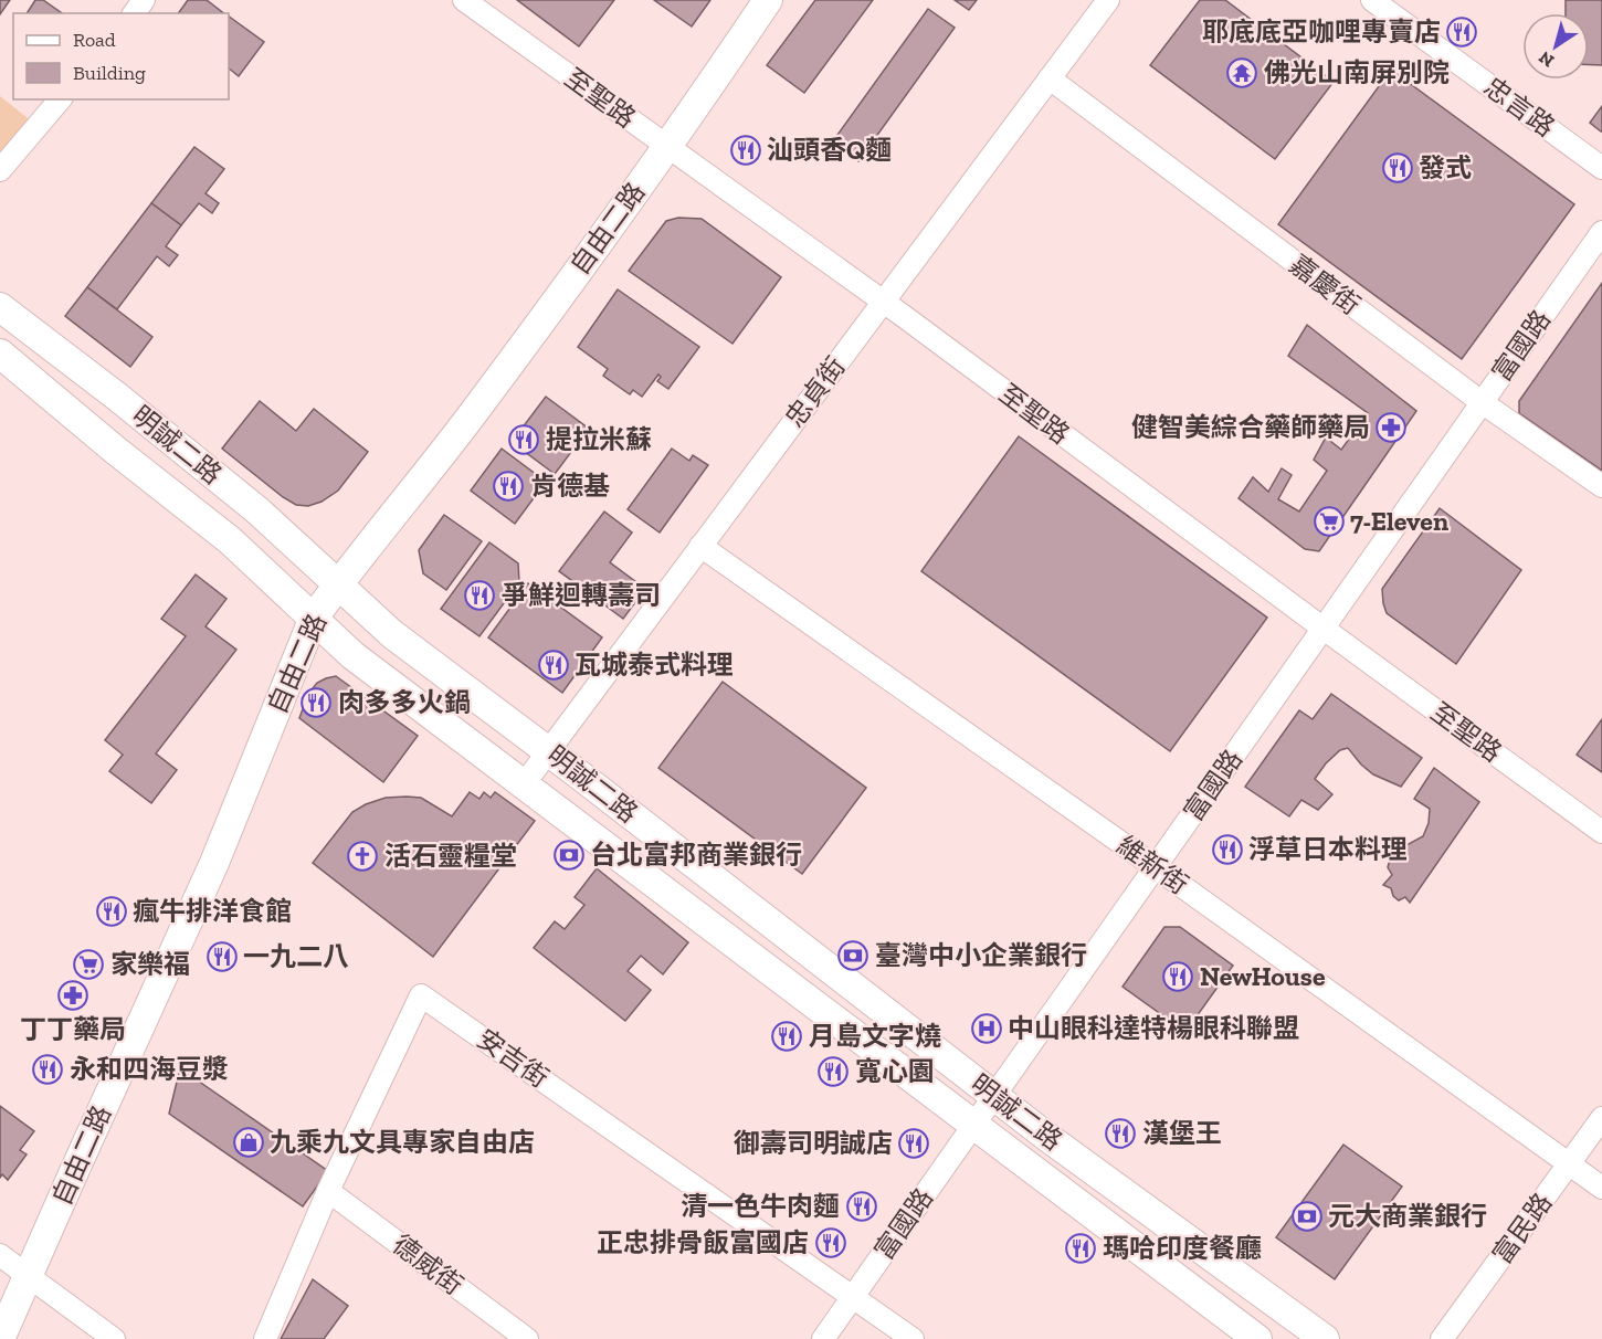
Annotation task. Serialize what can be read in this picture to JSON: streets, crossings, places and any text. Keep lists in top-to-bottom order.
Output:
{
  "streets": {
    "street": [
      "至聖路",
      "忠言路",
      "自由二路",
      "嘉慶街",
      "富國路",
      "忠貞街",
      "明誠二路",
      "維新街",
      "安吉街",
      "富民路",
      "德威街"
    ]
  },
  "crossings": [
    ["至聖路", "自由二路"],
    ["至聖路", "富國路"],
    ["至聖路", "忠貞街"],
    ["自由二路", "明誠二路"],
    ["嘉慶街", "富國路"],
    ["嘉慶街", "忠貞街"],
    ["富國路", "明誠二路"],
    ["富國路", "維新街"],
    ["富國路", "安吉街"],
    ["忠貞街", "明誠二路"],
    ["忠貞街", "維新街"],
    ["維新街", "富民路"],
    ["安吉街", "德威街"]
  ],
  "places": {
    "restaurant": [
      "耶底底亞咖哩專賣店",
      "汕頭香Q麵",
      "發式",
      "提拉米蘇",
      "肯德基",
      "爭鮮迴轉壽司",
      "瓦城泰式料理",
      "肉多多火鍋",
      "浮草日本料理",
      "瘋牛排洋食館",
      "一九二八",
      "NewHouse",
      "月島文字燒",
      "永和四海豆漿",
      "寬心園",
      "漢堡王",
      "御壽司明誠店",
      "清一色牛肉麵",
      "正忠排骨飯富國店",
      "瑪哈印度餐廳"
    ],
    "temple": ["佛光山南屏別院"],
    "pharmacy": ["健智美綜合藥師藥局", "丁丁藥局"],
    "supermarket": ["7-Eleven", "家樂福"],
    "bank": ["台北富邦商業銀行", "臺灣中小企業銀行", "元大商業銀行"],
    "church": ["活石靈糧堂"],
    "hospital": ["中山眼科達特楊眼科聯盟"],
    "shop": ["九乘九文具專家自由店"]
  },
  "legend": ["Road", "Building"],
  "north": "bottom left"
}
